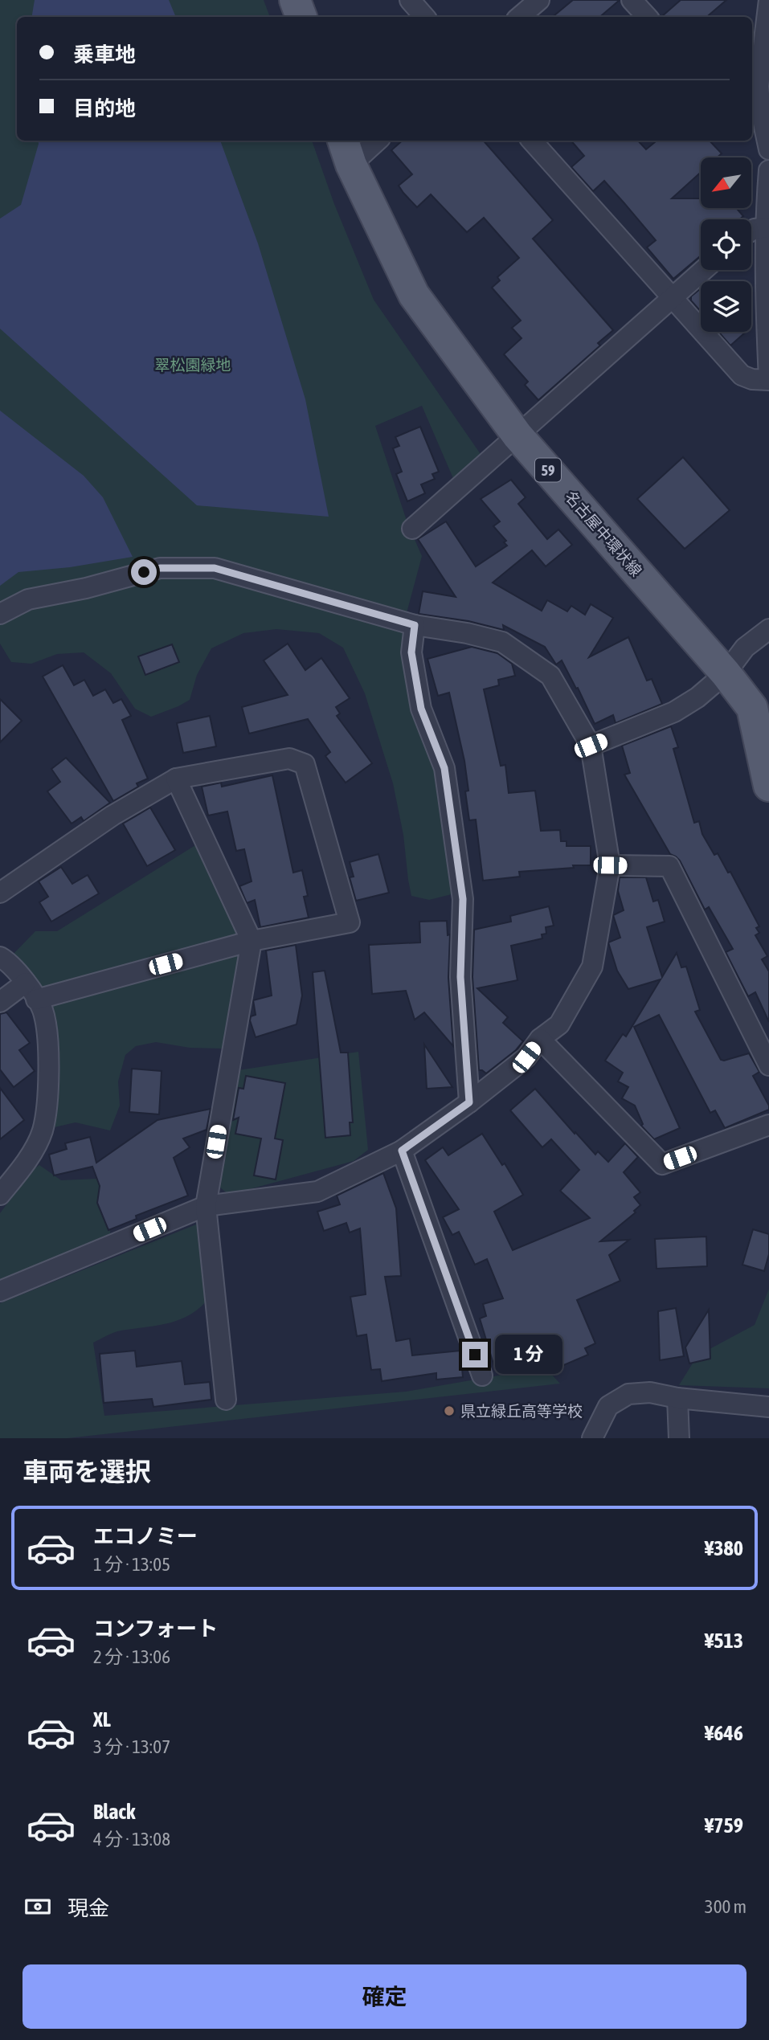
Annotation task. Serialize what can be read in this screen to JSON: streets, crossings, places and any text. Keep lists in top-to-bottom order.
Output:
{
  "streets": {
    "main road": ["59", "名古屋中環状線"]
  },
  "parks": ["翠松園緑地"],
  "places": ["県立緑丘高等学校"],
  "north": "bottom left",
  "page": {
    "banner": ["乗車地", "目的地"],
    "bubble": "1 分",
    "heading": "車両を選択",
    "list": [
      {
        "name": "エコノミー",
        "note": "1 分 · 13:05",
        "value": "¥380"
      },
      {
        "name": "コンフォート",
        "note": "2 分 · 13:06",
        "value": "¥513"
      },
      {
        "name": "XL",
        "note": "3 分 · 13:07",
        "value": "¥646"
      },
      {
        "name": "Black",
        "note": "4 分 · 13:08",
        "value": "¥759"
      }
    ],
    "pay": ["現金", "300 m"],
    "buttons": "確定"
  }
}
